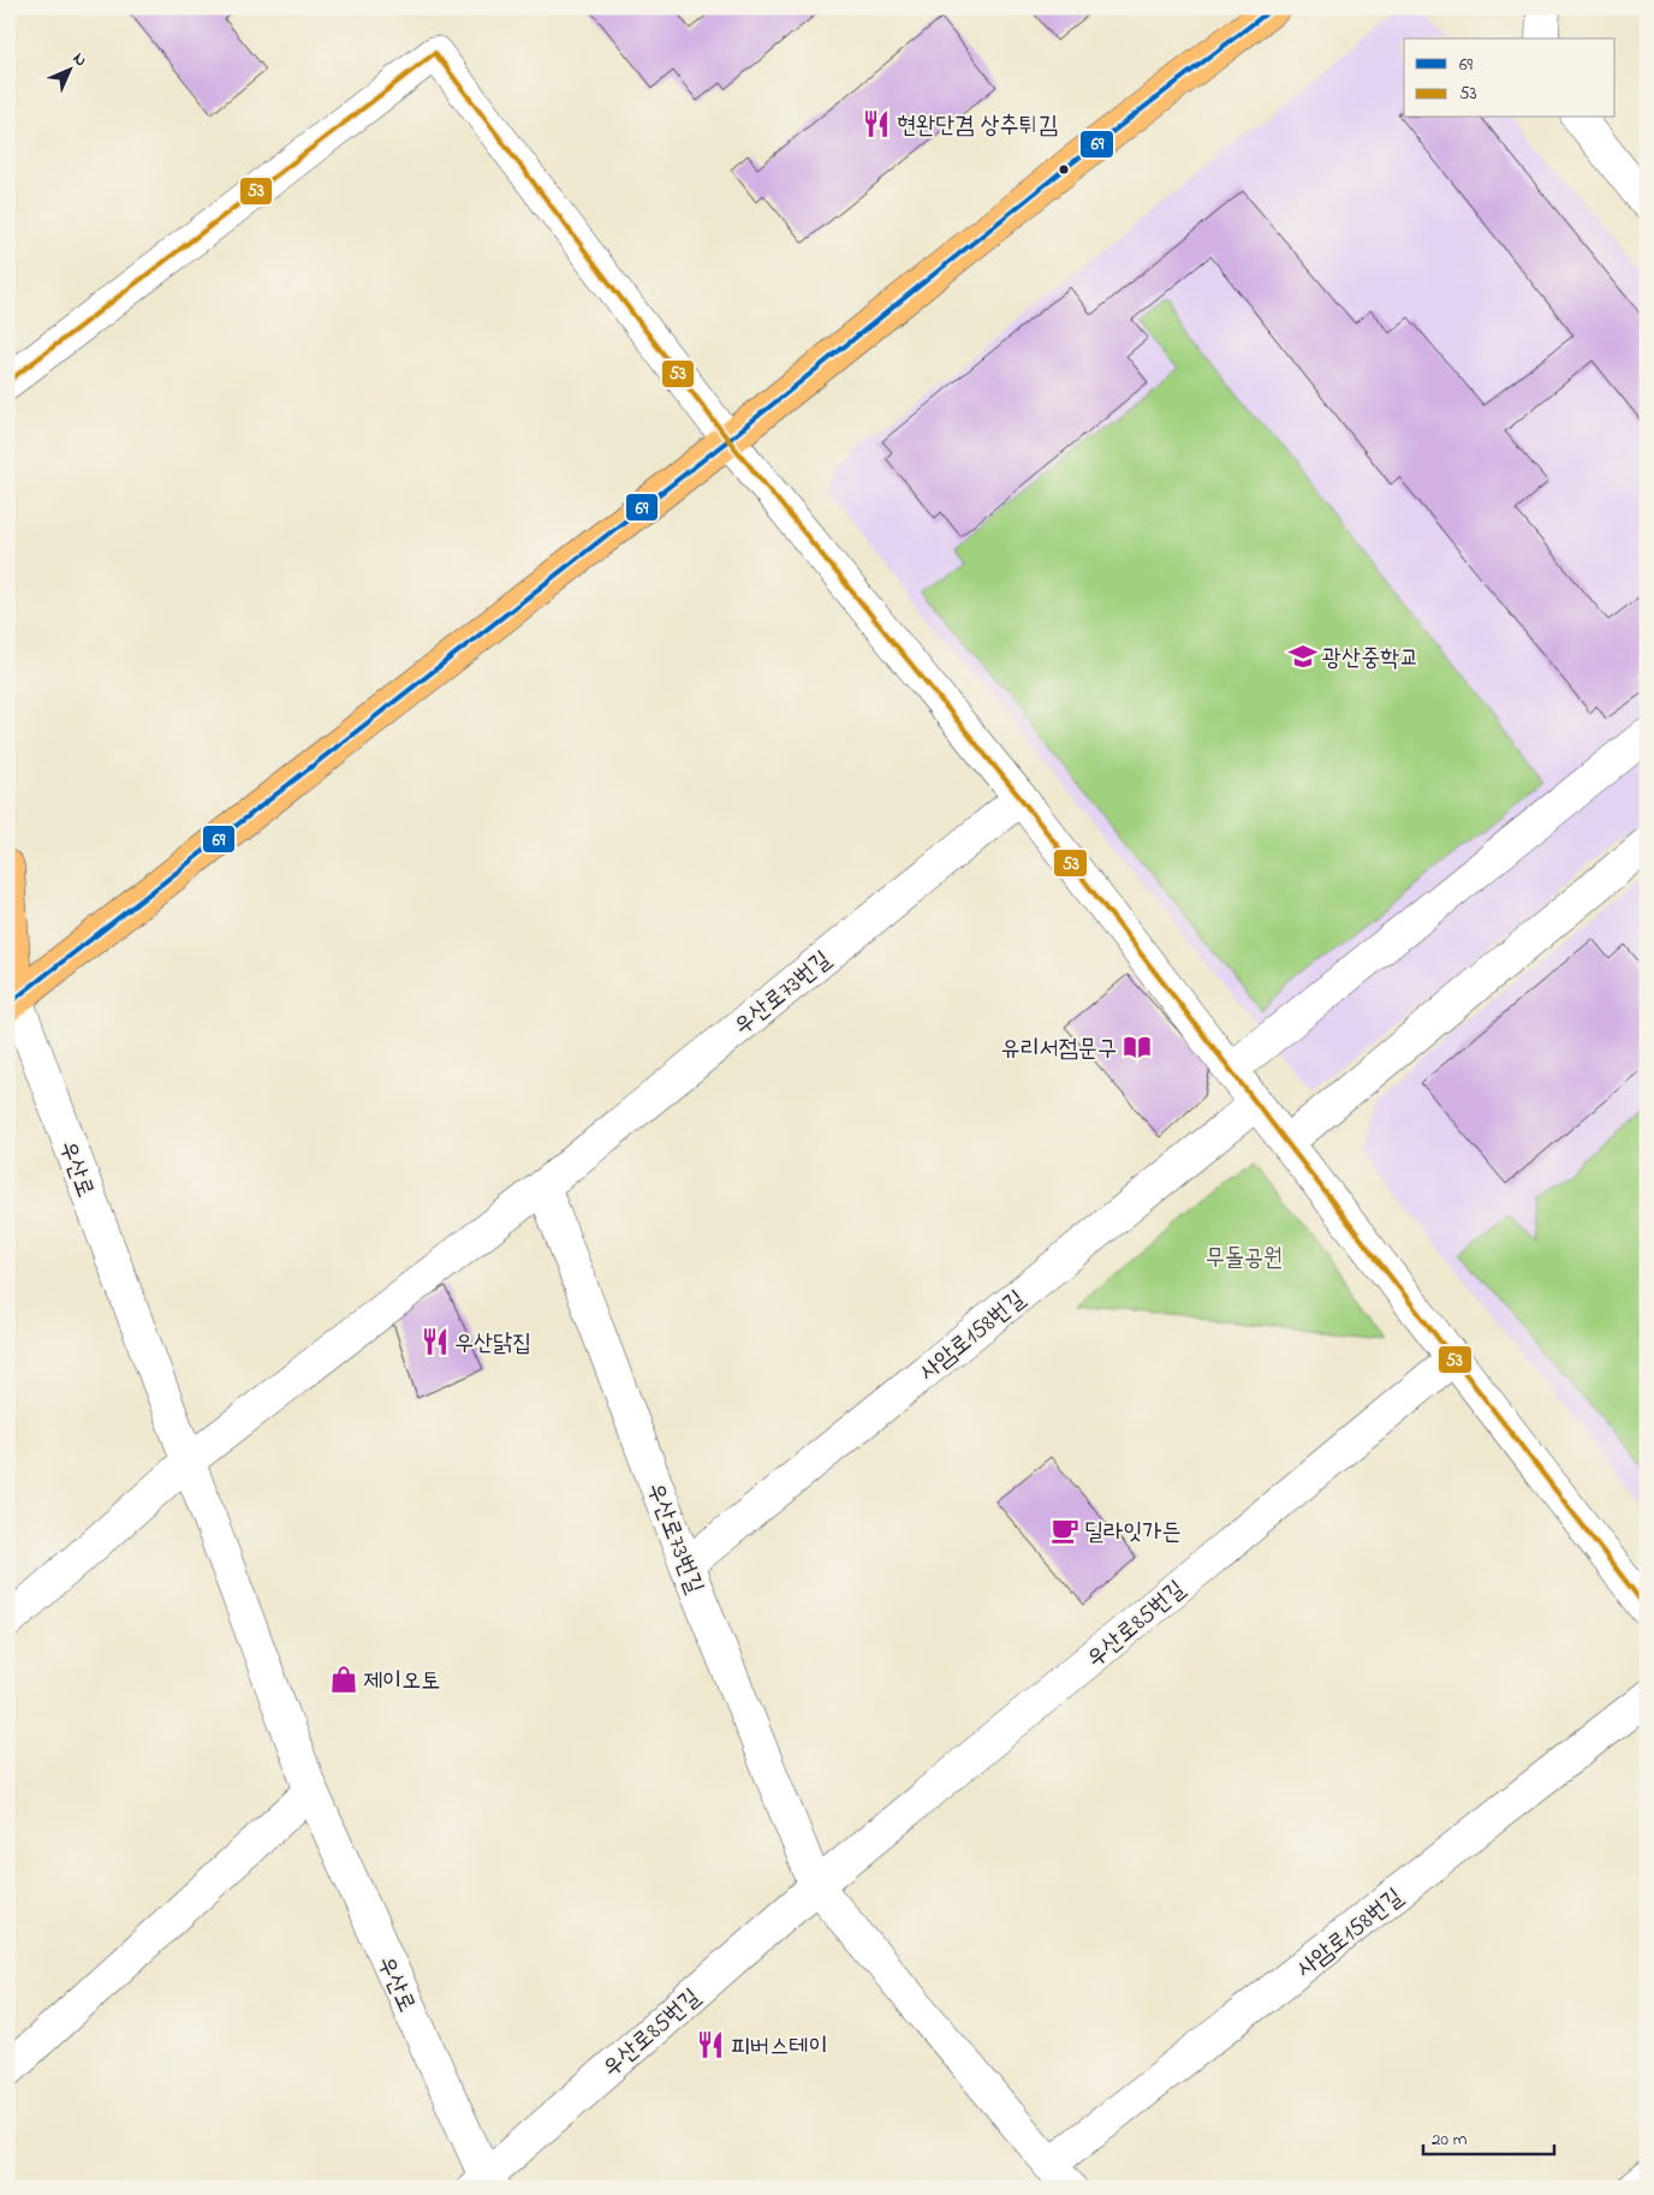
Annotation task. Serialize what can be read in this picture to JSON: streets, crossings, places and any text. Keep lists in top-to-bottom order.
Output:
{
  "streets": {
    "main road": ["우산로"],
    "street": ["우산로73번길", "사암로158번길", "우산로85번길"]
  },
  "crossings": [
    ["우산로73번길", "우산로"],
    ["우산로73번길", "사암로158번길"],
    ["우산로73번길", "우산로85번길"],
    ["우산로", "우산로85번길"]
  ],
  "parks": ["무돌공원"],
  "places": {
    "restaurant": ["현완단겸 상추튀김", "우산닭집", "피버스테이"],
    "school or university": ["광산중학교"],
    "library": ["유리서점문구"],
    "cafe": ["딜라잇가든"],
    "shop": ["제이오토"]
  },
  "lines": ["transit line 69", "transit line 53"],
  "legend": ["69", "53"],
  "scale_bar": "20 m",
  "north": "top right"
}
